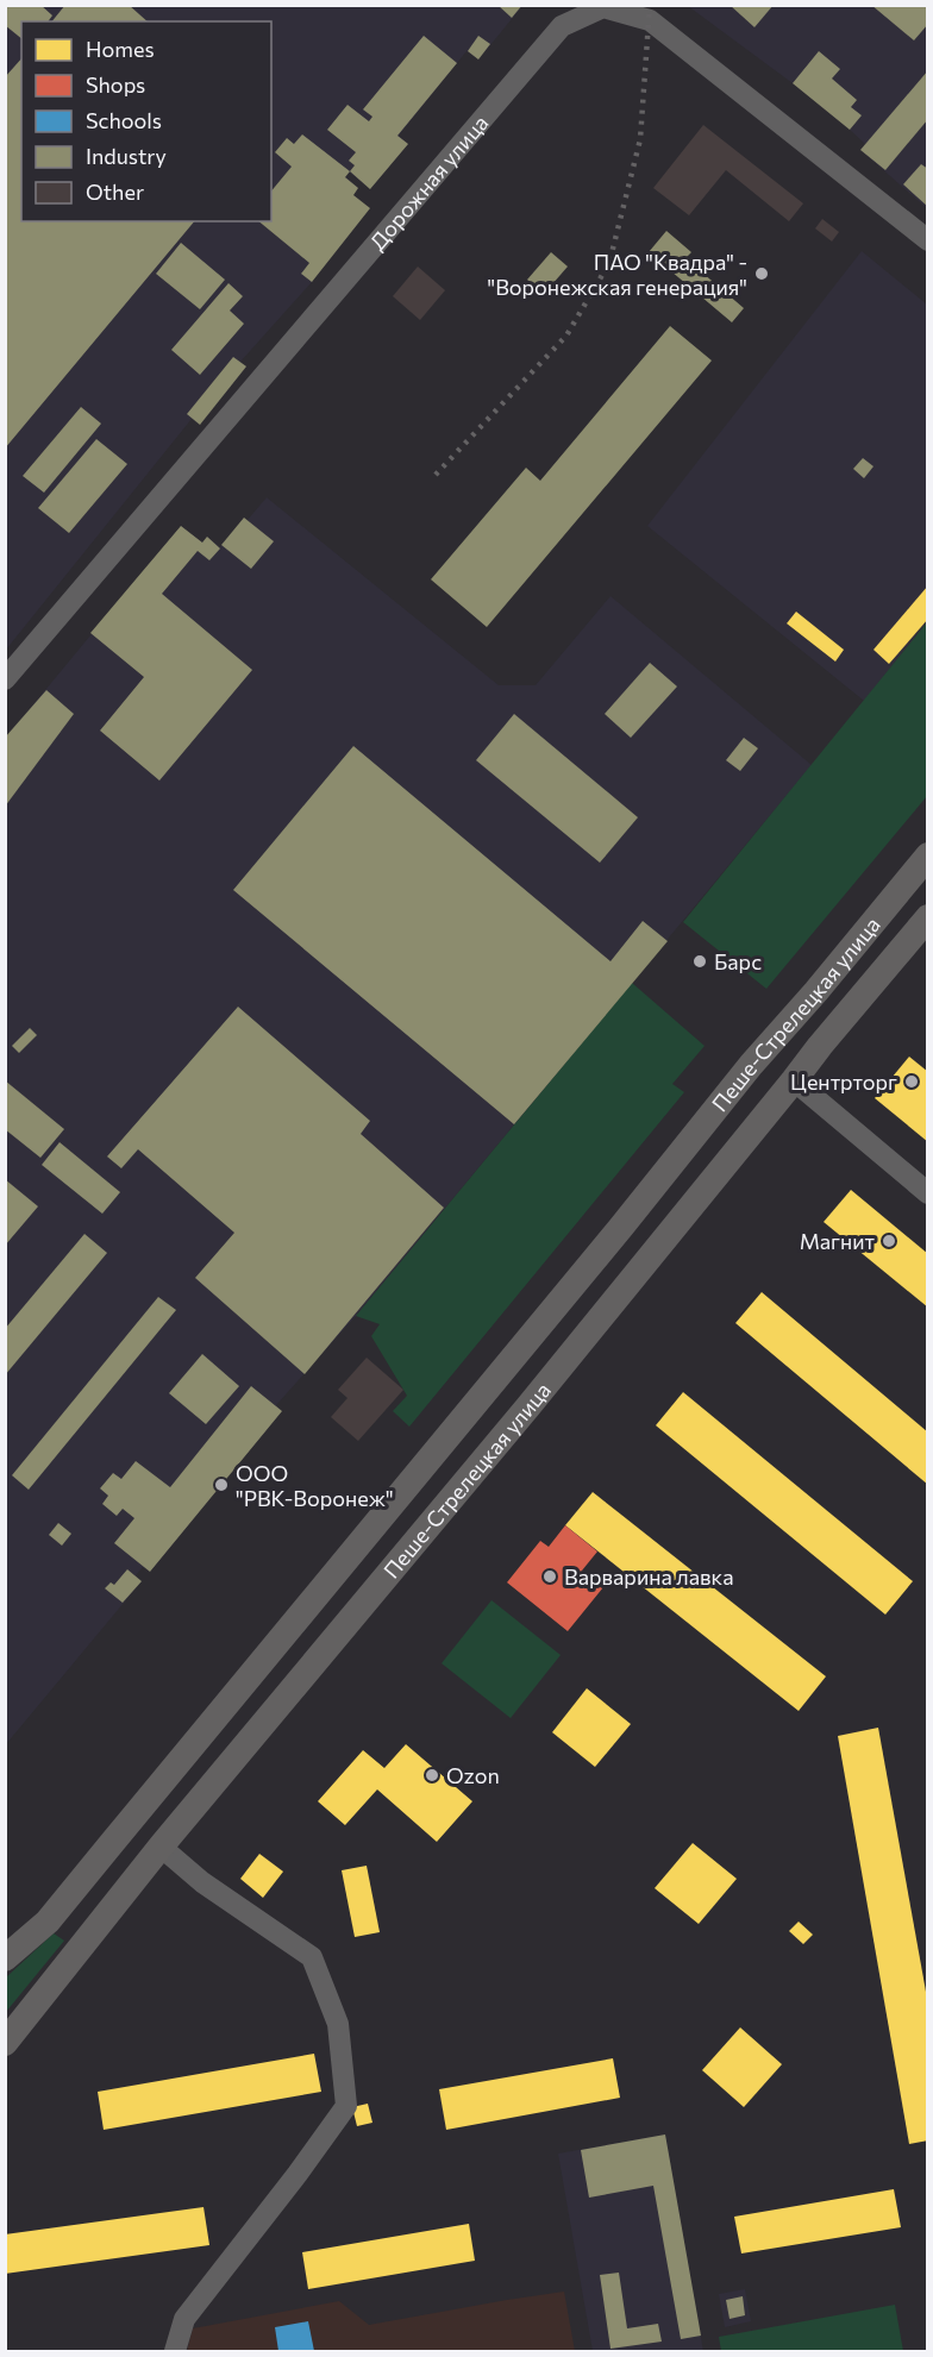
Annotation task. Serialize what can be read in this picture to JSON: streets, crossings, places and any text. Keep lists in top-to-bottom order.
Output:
{
  "streets": {
    "main road": ["Пеше-Стрелецкая улица"],
    "street": ["Дорожная улица"]
  },
  "places": [
    "ПАО \"Квадра\" - \"Воронежская генерация\"",
    "Барс",
    "Центрторг",
    "Магнит",
    "ООО \"РВК-Воронеж\"",
    "Варварина лавка",
    "Ozon"
  ],
  "legend": [
    "Homes",
    "Shops",
    "Schools",
    "Industry",
    "Other"
  ]
}
